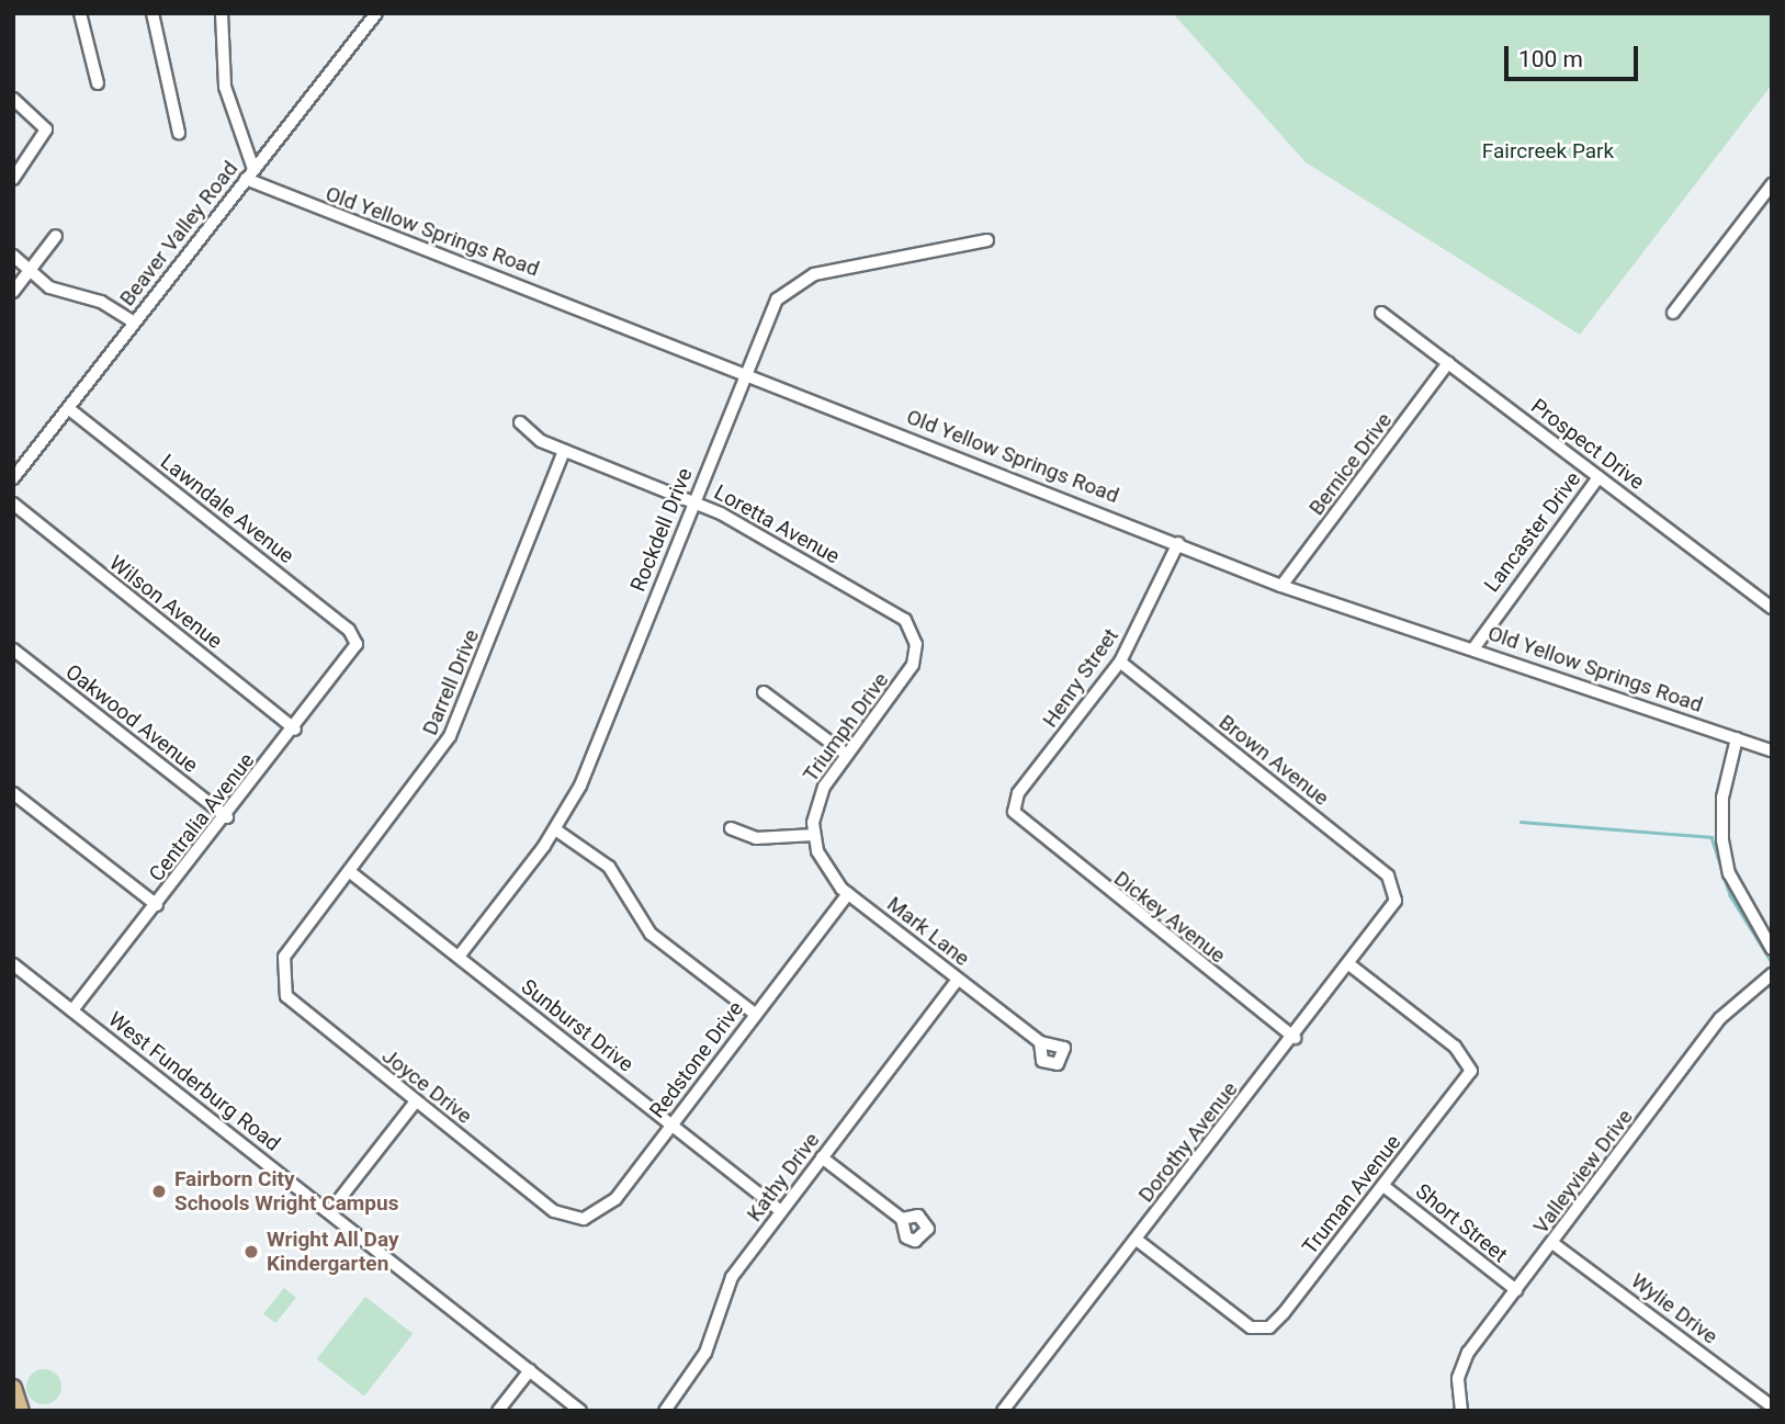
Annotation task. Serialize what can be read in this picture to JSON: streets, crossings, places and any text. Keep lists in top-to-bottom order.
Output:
{
  "streets": {
    "street": [
      "Old Yellow Springs Road",
      "Beaver Valley Road",
      "Prospect Drive",
      "Bernice Drive",
      "Lawndale Avenue",
      "Loretta Avenue",
      "Rockdell Drive",
      "Lancaster Drive",
      "Wilson Avenue",
      "Henry Street",
      "Darrell Drive",
      "Oakwood Avenue",
      "Triumph Drive",
      "Brown Avenue",
      "Centralia Avenue",
      "Dickey Avenue",
      "Mark Lane",
      "Sunburst Drive",
      "Redstone Drive",
      "West Funderburg Road",
      "Joyce Drive",
      "Dorothy Avenue",
      "Valleyview Drive",
      "Kathy Drive",
      "Truman Avenue",
      "Short Street",
      "Wylie Drive"
    ]
  },
  "crossings": [
    ["Old Yellow Springs Road", "Beaver Valley Road"],
    ["Old Yellow Springs Road", "Bernice Drive"],
    ["Old Yellow Springs Road", "Rockdell Drive"],
    ["Old Yellow Springs Road", "Lancaster Drive"],
    ["Old Yellow Springs Road", "Henry Street"],
    ["Beaver Valley Road", "Lawndale Avenue"],
    ["Prospect Drive", "Bernice Drive"],
    ["Prospect Drive", "Lancaster Drive"],
    ["Lawndale Avenue", "Centralia Avenue"],
    ["Loretta Avenue", "Rockdell Drive"],
    ["Loretta Avenue", "Darrell Drive"],
    ["Loretta Avenue", "Triumph Drive"],
    ["Rockdell Drive", "Sunburst Drive"],
    ["Wilson Avenue", "Centralia Avenue"],
    ["Henry Street", "Brown Avenue"],
    ["Henry Street", "Dickey Avenue"],
    ["Darrell Drive", "Sunburst Drive"],
    ["Darrell Drive", "Joyce Drive"],
    ["Oakwood Avenue", "Centralia Avenue"],
    ["Triumph Drive", "Mark Lane"],
    ["Brown Avenue", "Dorothy Avenue"],
    ["Centralia Avenue", "West Funderburg Road"],
    ["Dickey Avenue", "Dorothy Avenue"],
    ["Mark Lane", "Redstone Drive"],
    ["Mark Lane", "Kathy Drive"],
    ["Sunburst Drive", "Redstone Drive"],
    ["Sunburst Drive", "Kathy Drive"],
    ["Redstone Drive", "Joyce Drive"],
    ["Dorothy Avenue", "Truman Avenue"],
    ["Valleyview Drive", "Short Street"],
    ["Valleyview Drive", "Wylie Drive"],
    ["Truman Avenue", "Short Street"]
  ],
  "parks": ["Faircreek Park"],
  "places": ["Fairborn City Schools Wright Campus", "Wright All Day Kindergarten"],
  "scale_bar": "100 m"
}
